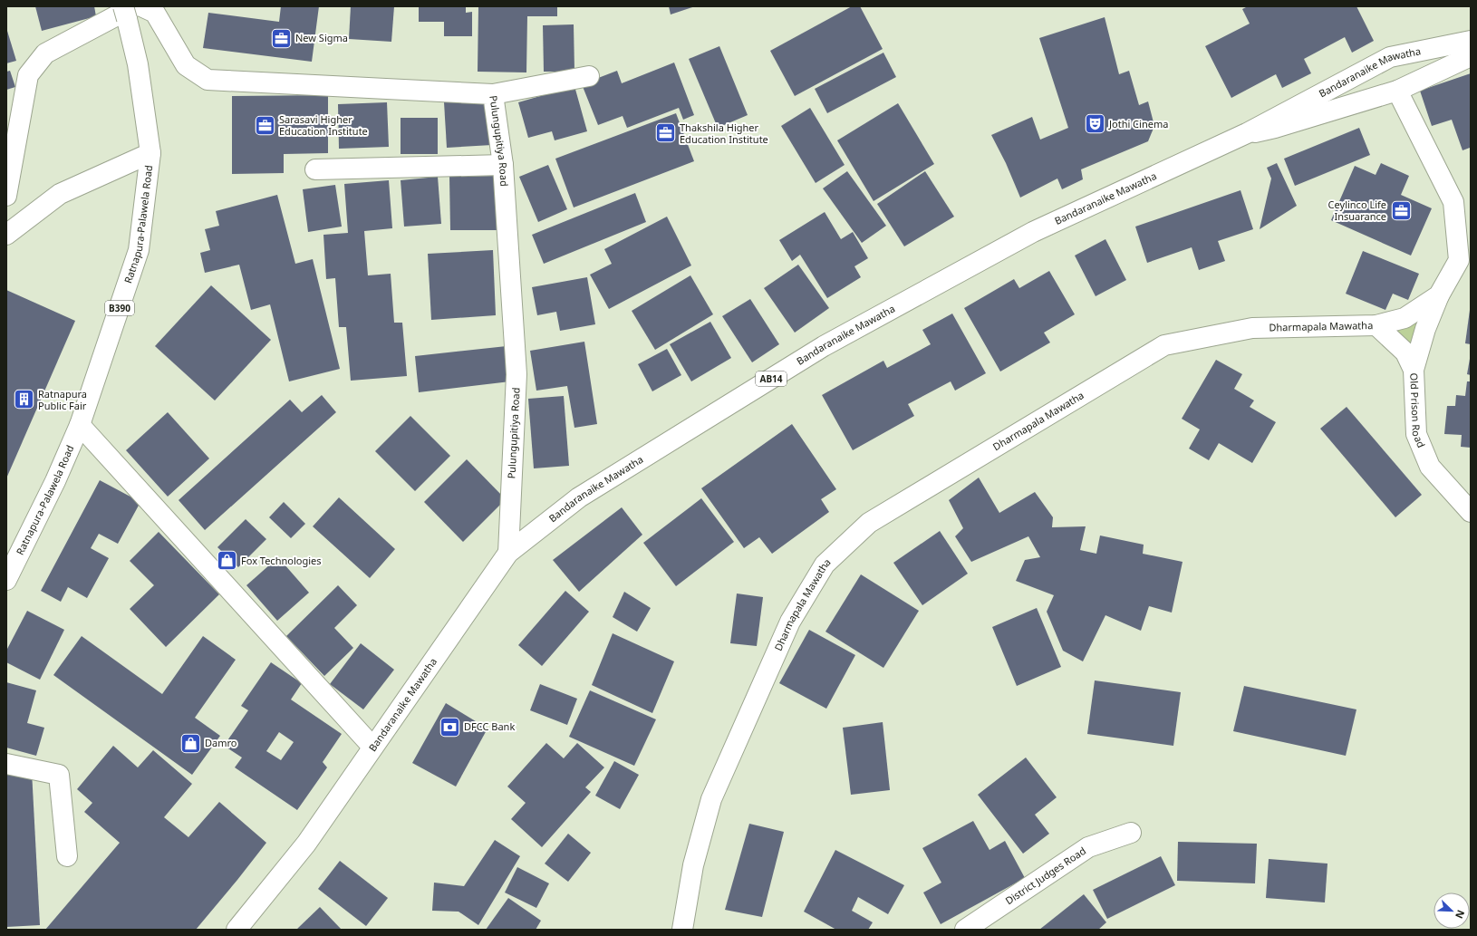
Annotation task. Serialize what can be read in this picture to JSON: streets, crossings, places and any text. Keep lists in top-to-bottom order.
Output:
{
  "streets": {
    "street": [
      "Bandaranaike Mawatha",
      "Pulungupitiya Road",
      "Ratnapura-Palawela Road",
      "B390",
      "Dharmapala Mawatha",
      "AB14",
      "Old Prison Road",
      "District Judges Road"
    ]
  },
  "crossings": [
    ["Bandaranaike Mawatha", "Pulungupitiya Road"],
    ["Pulungupitiya Road", "Ratnapura-Palawela Road"],
    ["Dharmapala Mawatha", "Old Prison Road"]
  ],
  "places": {
    "office": [
      "New Sigma",
      "Sarasavi Higher Education Institute",
      "Thakshila Higher Education Institute",
      "Ceylinco Life Insuarance"
    ],
    "theatre": ["Jothi Cinema"],
    "building": ["Ratnapura Public Fair"],
    "shop": ["Fox Technologies", "Damro"],
    "bank": ["DFCC Bank"]
  },
  "north": "bottom right"
}
